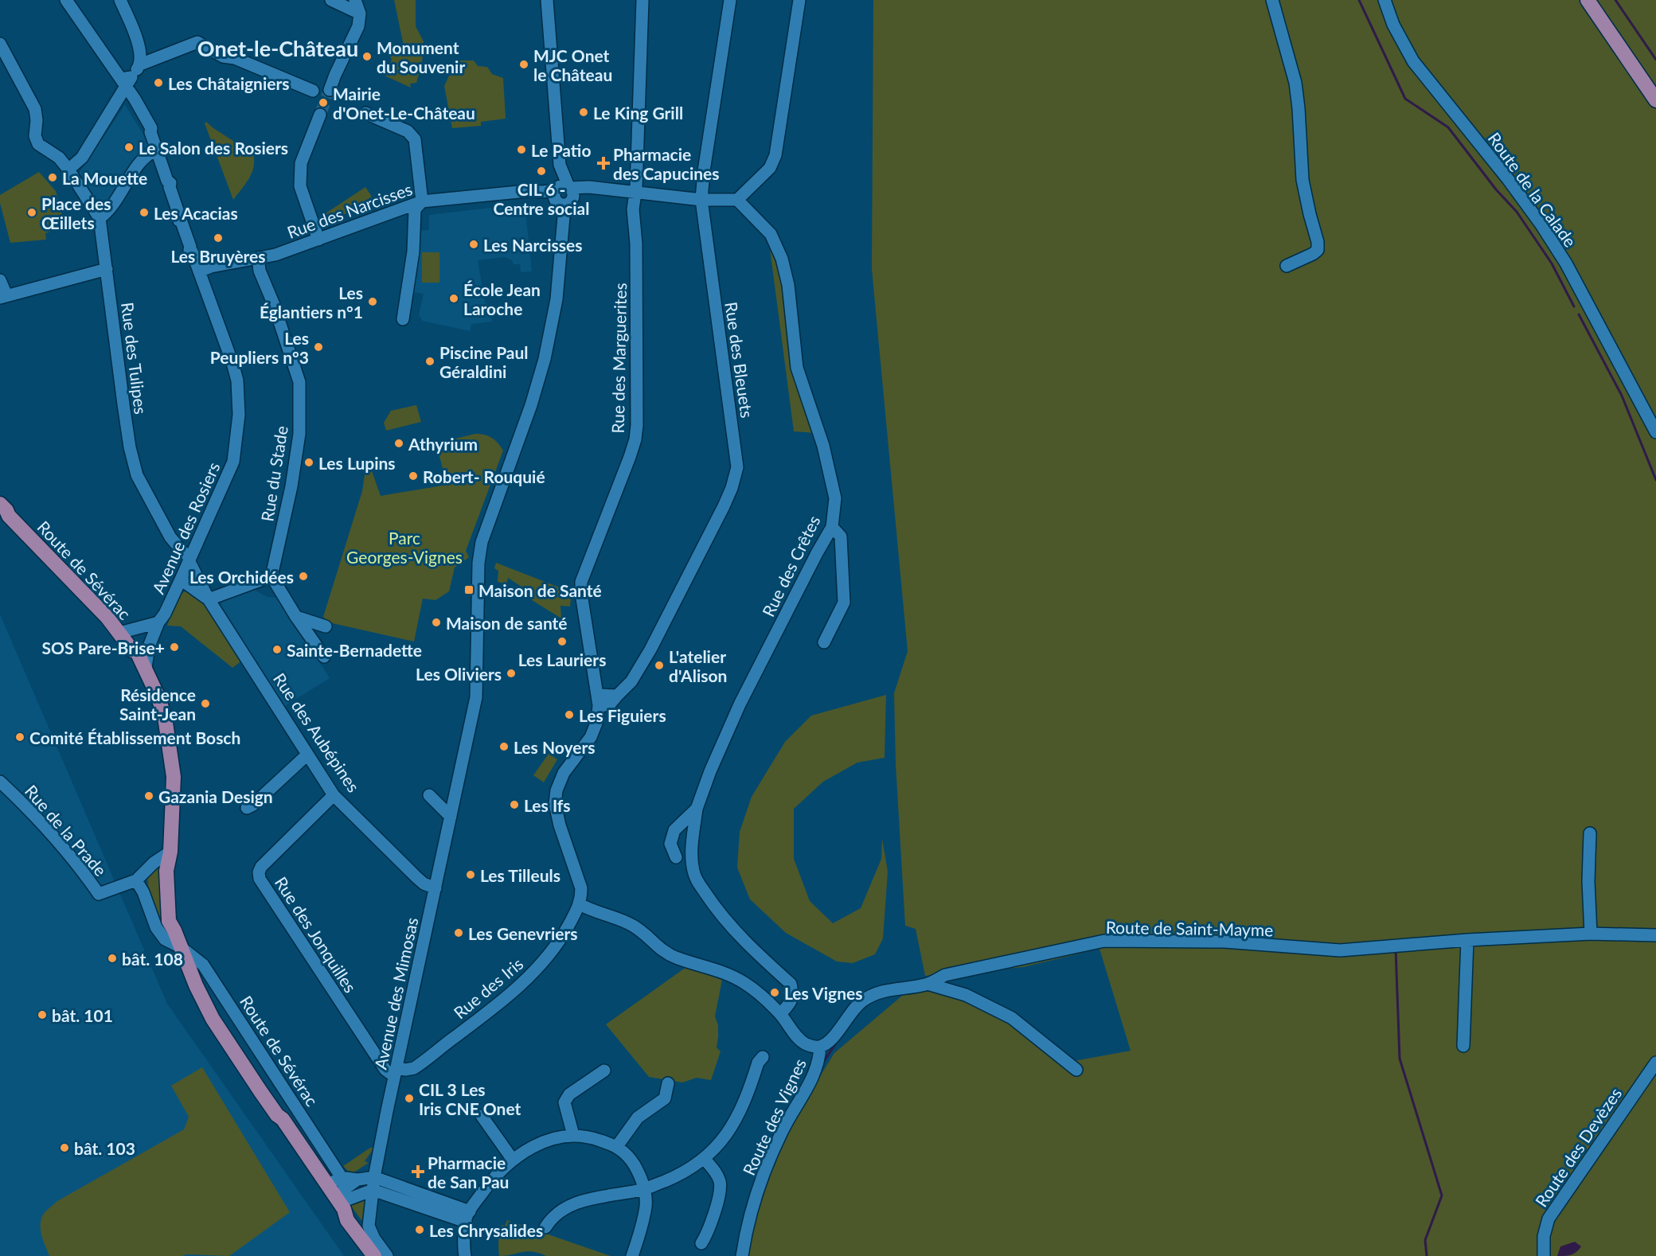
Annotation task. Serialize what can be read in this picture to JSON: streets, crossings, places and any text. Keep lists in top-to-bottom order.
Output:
{
  "streets": {
    "main road": ["Route de Sévérac"],
    "street": [
      "Route de la Calade",
      "Rue des Narcisses",
      "Rue des Tulipes",
      "Rue des Marguerites",
      "Rue des Bleuets",
      "Rue du Stade",
      "Avenue des Rosiers",
      "Rue des Crêtes",
      "Rue des Aubépines",
      "Rue de la Prade",
      "Route de Saint-Mayme",
      "Rue des Jonquilles",
      "Rue des Iris",
      "Avenue des Mimosas",
      "Route des Vignes",
      "Route des Devèzes"
    ]
  },
  "crossings": [
    ["Rue des Narcisses", "Rue des Marguerites"],
    ["Rue des Narcisses", "Rue des Bleuets"],
    ["Rue des Narcisses", "Rue du Stade"],
    ["Rue des Narcisses", "Avenue des Rosiers"],
    ["Rue des Narcisses", "Rue des Crêtes"],
    ["Rue des Narcisses", "Avenue des Mimosas"],
    ["Rue des Tulipes", "Avenue des Rosiers"],
    ["Rue des Tulipes", "Rue des Aubépines"],
    ["Rue des Marguerites", "Rue des Bleuets"],
    ["Avenue des Rosiers", "Route de Sévérac"],
    ["Avenue des Rosiers", "Rue des Aubépines"],
    ["Rue des Aubépines", "Rue des Jonquilles"],
    ["Rue des Aubépines", "Avenue des Mimosas"],
    ["Route de Saint-Mayme", "Route des Vignes"],
    ["Rue des Jonquilles", "Rue des Iris"],
    ["Rue des Jonquilles", "Avenue des Mimosas"],
    ["Rue des Iris", "Avenue des Mimosas"]
  ],
  "districts": ["Onet-le-Château"],
  "parks": ["Parc Georges-Vignes"],
  "places": {
    "other": [
      "Monument du Souvenir",
      "MJC Onet le Château",
      "Les Châtaigniers",
      "Mairie d'Onet-Le-Château",
      "Le King Grill",
      "Le Salon des Rosiers",
      "Le Patio",
      "CIL 6 - Centre social",
      "La Mouette",
      "Place des Œillets",
      "Les Acacias",
      "Les Bruyères",
      "Les Narcisses",
      "École Jean Laroche",
      "Les Églantiers n°1",
      "Les Peupliers n°3",
      "Piscine Paul Géraldini",
      "Athyrium",
      "Les Lupins",
      "Robert- Rouquié",
      "Les Orchidées",
      "Maison de santé",
      "Les Lauriers",
      "SOS Pare-Brise+",
      "Sainte-Bernadette",
      "L'atelier d'Alison",
      "Les Oliviers",
      "Résidence Saint-Jean",
      "Les Figuiers",
      "Comité Établissement Bosch",
      "Les Noyers",
      "Gazania Design",
      "Les Ifs",
      "Les Tilleuls",
      "Les Genevriers",
      "bât. 108",
      "Les Vignes",
      "bât. 101",
      "CIL 3 Les Iris CNE Onet",
      "bât. 103",
      "Les Chrysalides"
    ],
    "health": ["Pharmacie des Capucines", "Pharmacie de San Pau"],
    "transit": ["Maison de Santé"]
  }
}
